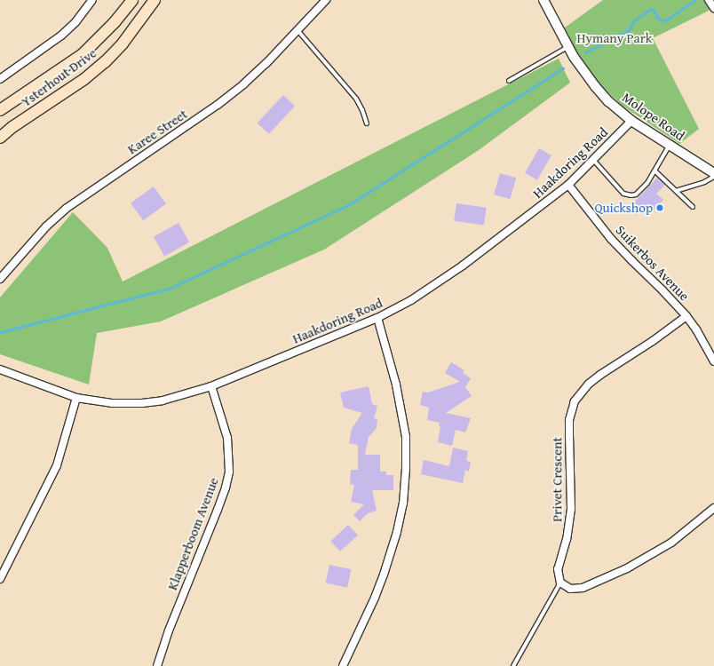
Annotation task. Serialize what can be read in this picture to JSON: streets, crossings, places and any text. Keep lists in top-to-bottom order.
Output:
{
  "streets": {
    "main road": ["Ysterhout Drive"],
    "street": [
      "Molope Road",
      "Karee Street",
      "Haakdoring Road",
      "Suikerbos Avenue",
      "Privet Crescent",
      "Klapperboom Avenue"
    ]
  },
  "crossings": [
    ["Molope Road", "Haakdoring Road"],
    ["Haakdoring Road", "Suikerbos Avenue"],
    ["Haakdoring Road", "Klapperboom Avenue"],
    ["Suikerbos Avenue", "Privet Crescent"]
  ],
  "parks": ["Hymany Park"],
  "places": ["Quickshop"]
}
